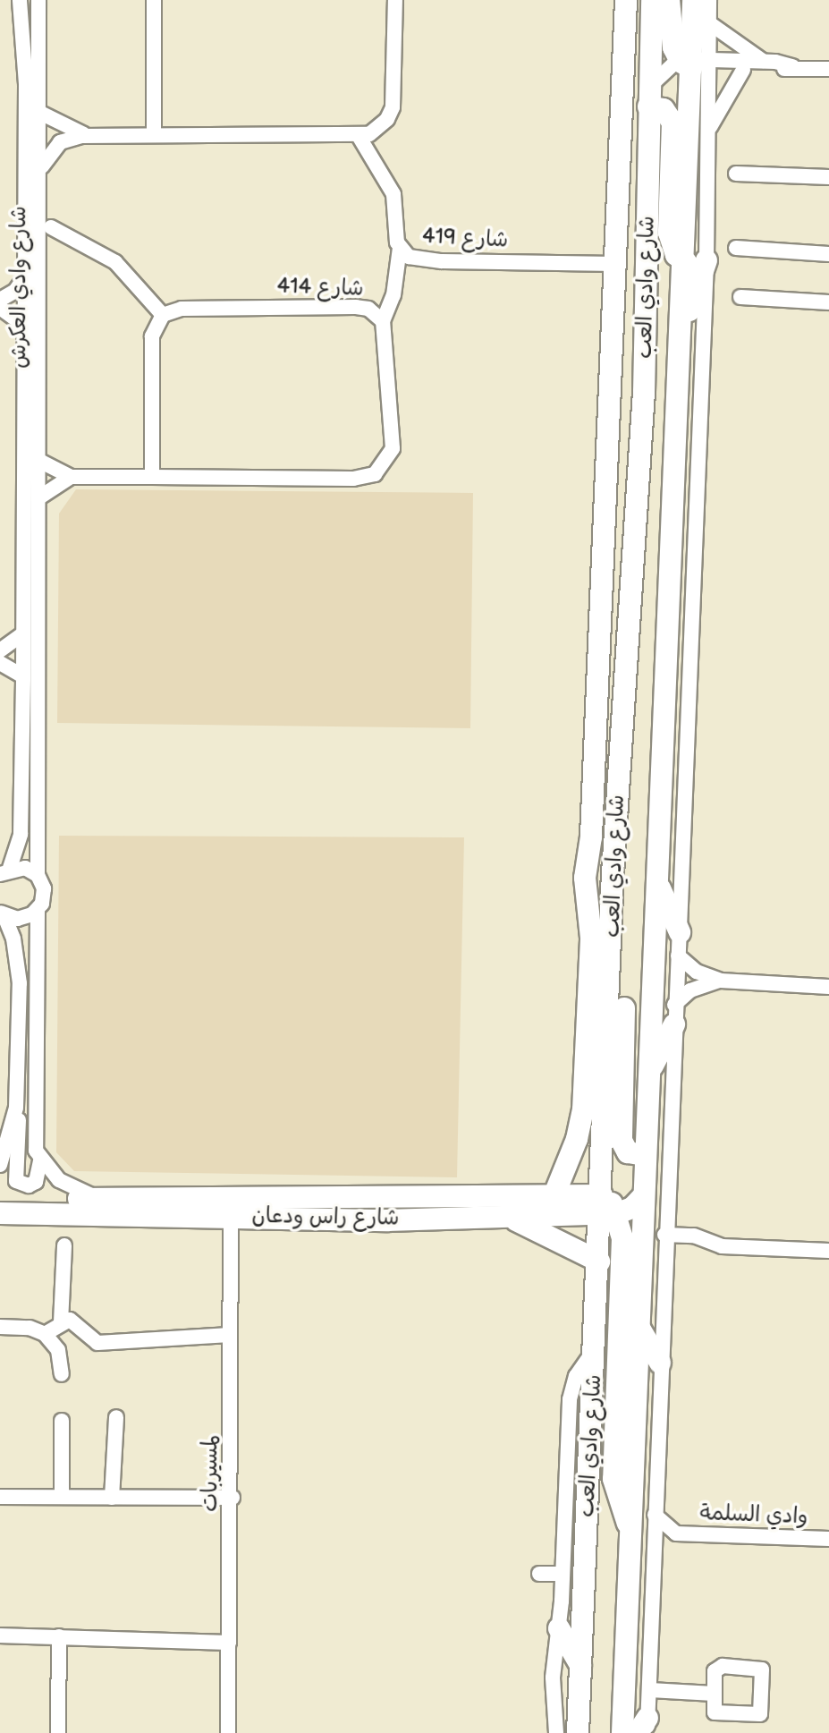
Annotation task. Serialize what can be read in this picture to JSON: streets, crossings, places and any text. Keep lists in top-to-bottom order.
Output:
{
  "streets": {
    "street": [
      "شارع 419",
      "شارع وادي العكرش",
      "شارع 414",
      "شارع وادي العب",
      "شارع راس ودعان",
      "لمسيربات",
      "وادي السلمة"
    ]
  },
  "crossings": [
    ["شارع 419", "شارع وادي العب"],
    ["شارع وادي العكرش", "شارع 414"],
    ["شارع وادي العب", "شارع راس ودعان"],
    ["شارع راس ودعان", "لمسيربات"]
  ]
}
